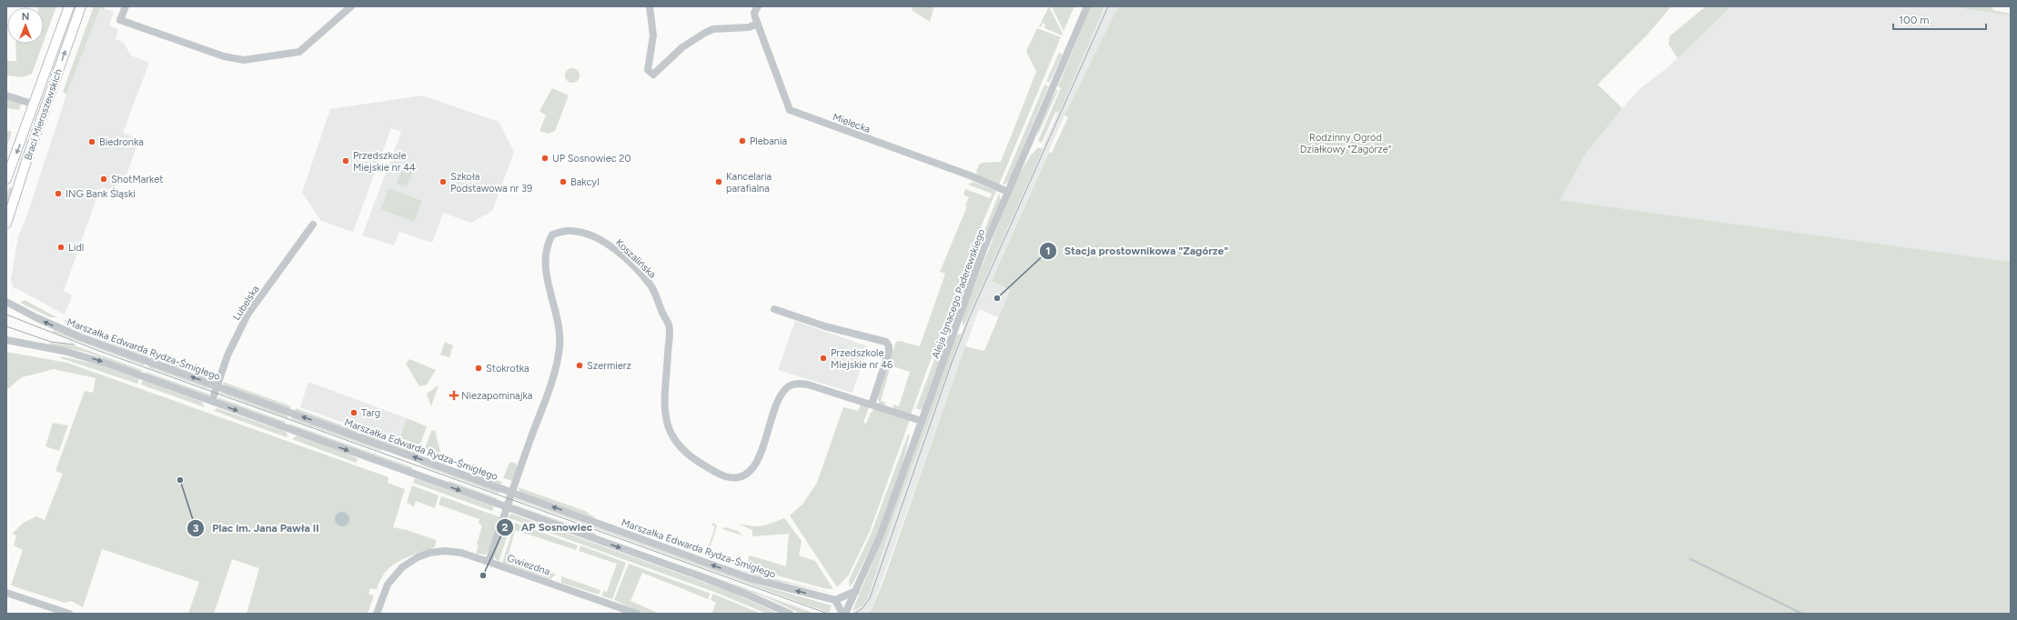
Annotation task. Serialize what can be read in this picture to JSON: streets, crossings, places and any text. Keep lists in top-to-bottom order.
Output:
{
  "streets": {
    "main road": ["Braci Mieroszewskich"],
    "street": [
      "Mielecka",
      "Koszalińska",
      "Aleja Ignacego Paderewskiego",
      "Lubelska",
      "Marszałka Edwarda Rydza-Śmigłego",
      "Gwiezdna"
    ]
  },
  "crossings": [
    ["Mielecka", "Aleja Ignacego Paderewskiego"],
    ["Koszalińska", "Aleja Ignacego Paderewskiego"],
    ["Koszalińska", "Marszałka Edwarda Rydza-Śmigłego"],
    ["Koszalińska", "Gwiezdna"],
    ["Lubelska", "Marszałka Edwarda Rydza-Śmigłego"]
  ],
  "parks": ["Rodzinny Ogród Działkowy \"Zagórze\""],
  "places": {
    "other": [
      "Plebania",
      "Biedronka",
      "UP Sosnowiec 20",
      "Przedszkole Miejskie nr 44",
      "ShotMarket",
      "Szkoła Podstawowa nr 39",
      "Bakcyl",
      "Kancelaria parafialna",
      "ING Bank Śląski",
      "Lidl",
      "Stacja prostownikowa \"Zagórze\"",
      "Przedszkole Miejskie nr 46",
      "Szermierz",
      "Stokrotka",
      "Targ",
      "Plac im. Jana Pawła II",
      "AP Sosnowiec"
    ],
    "health": ["Niezapominajka"]
  },
  "scale_bar": "100 m",
  "north": "top"
}
